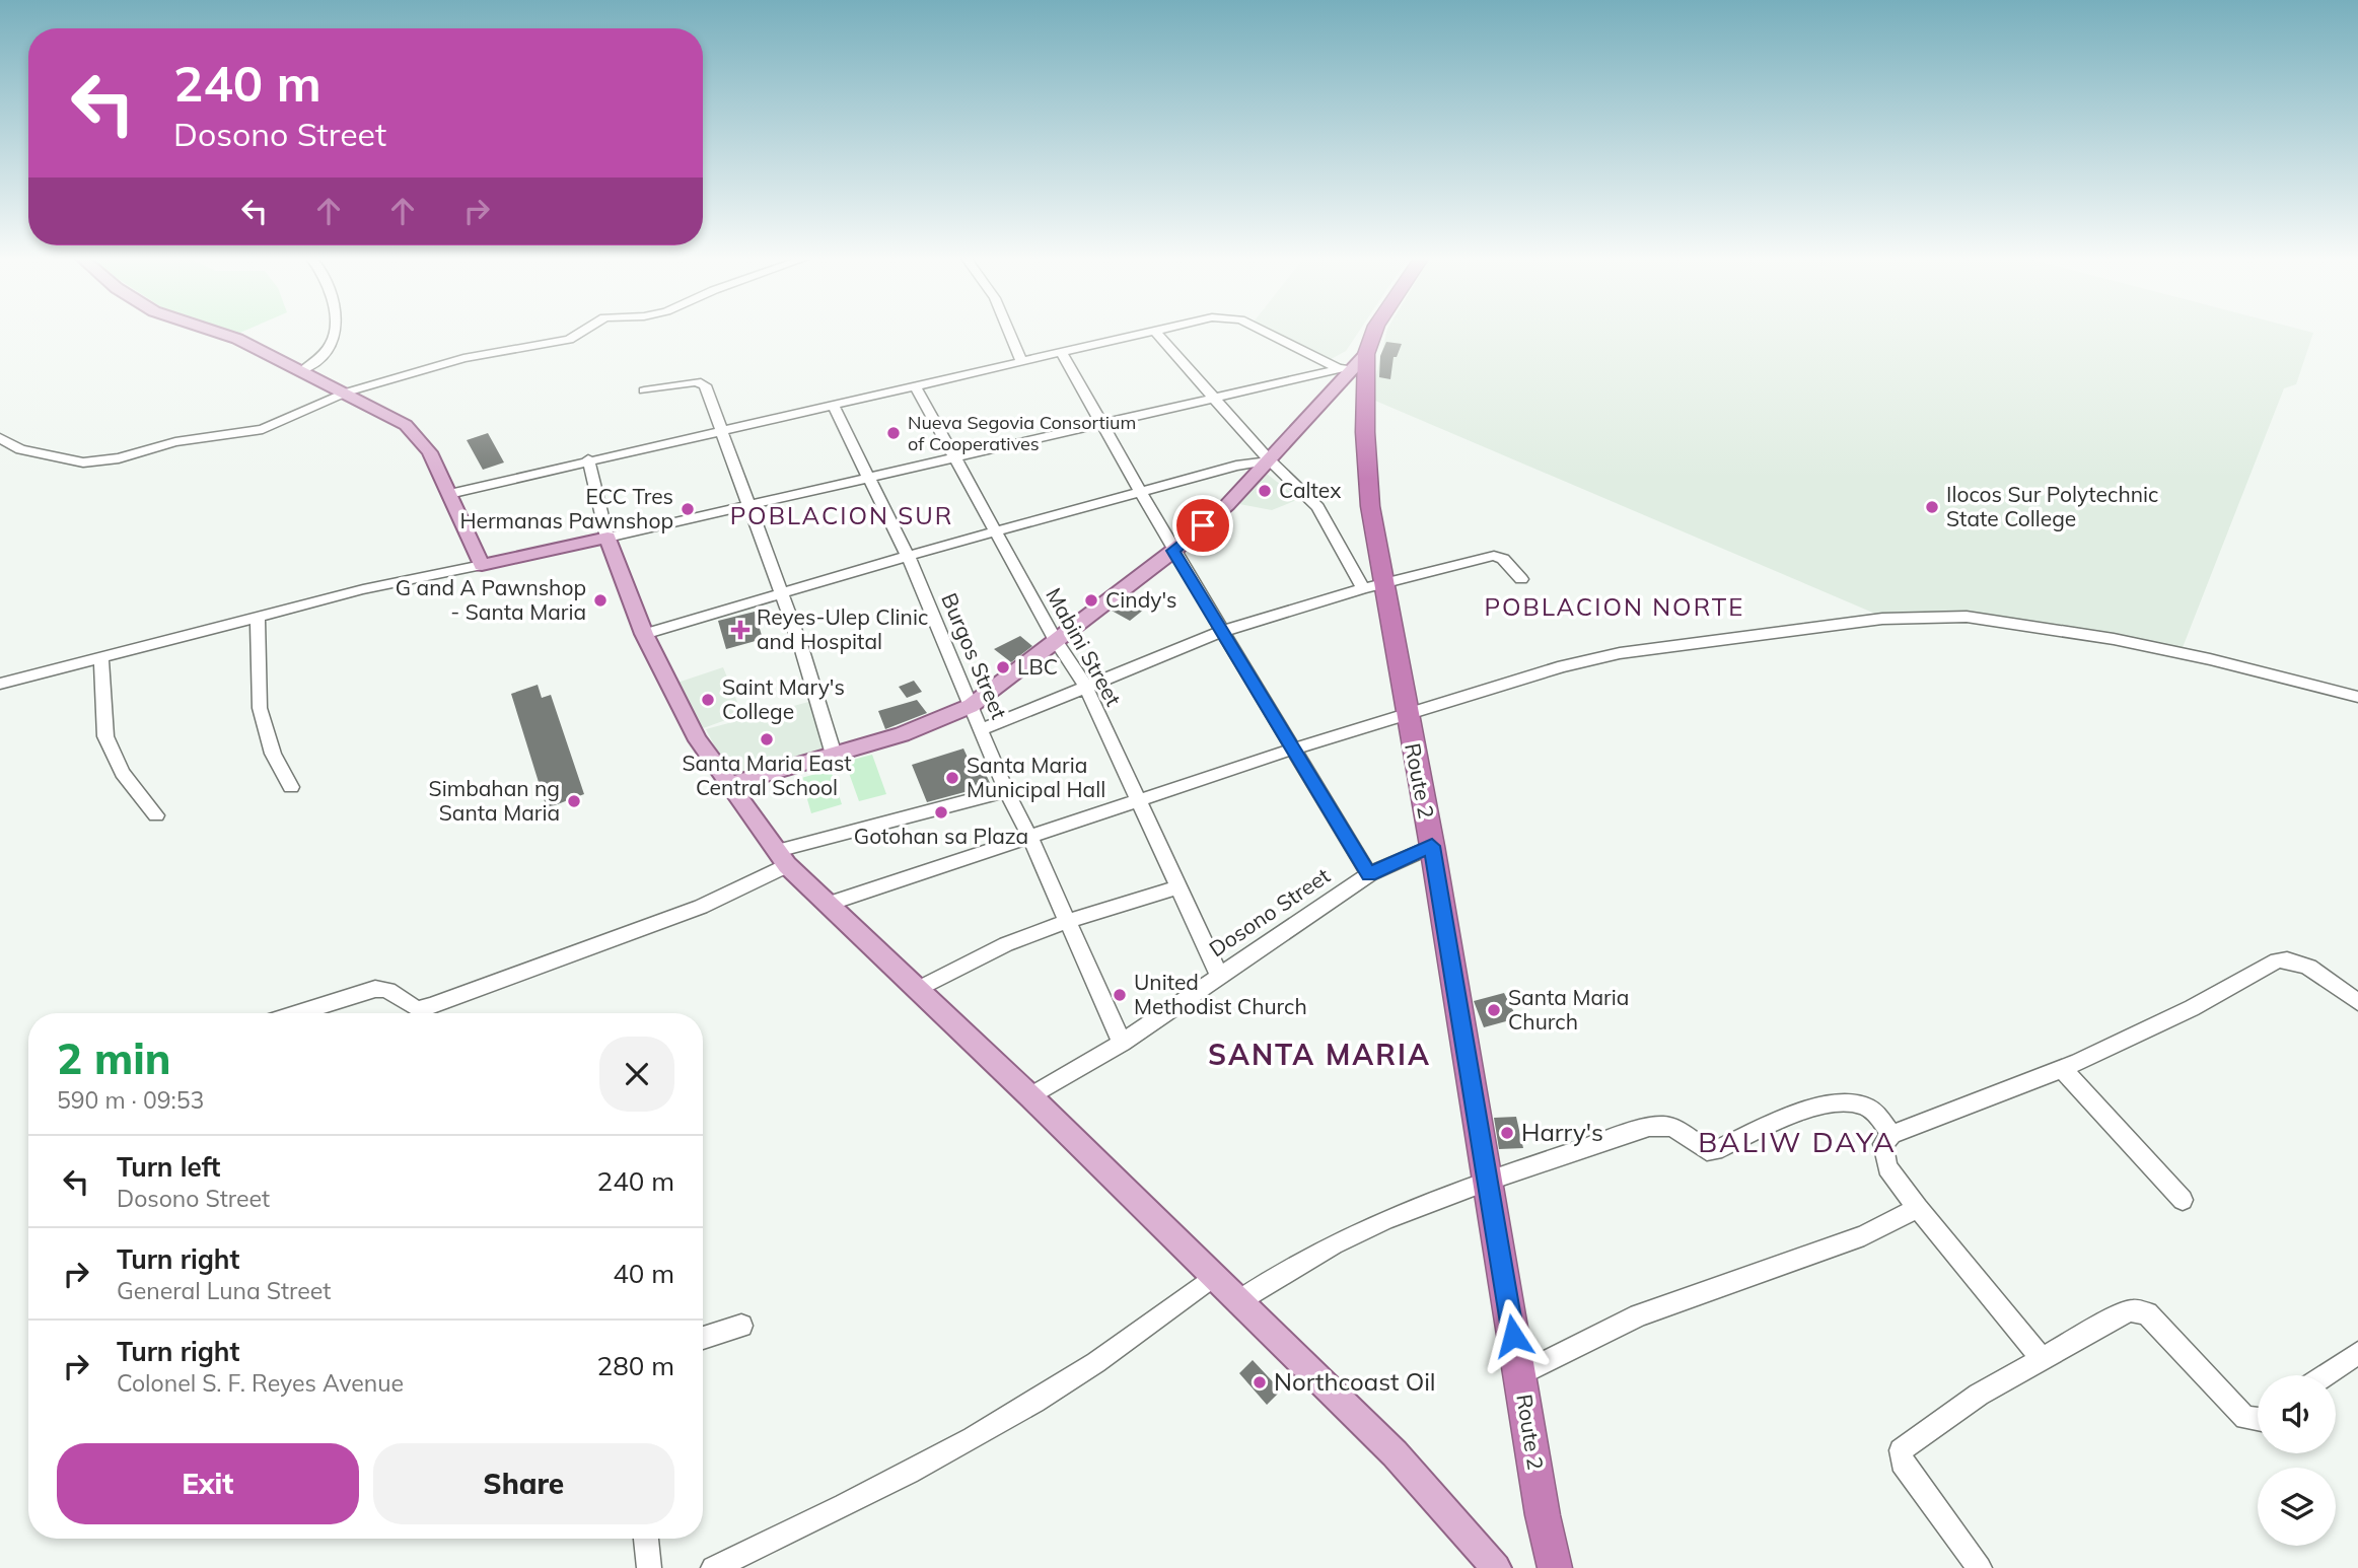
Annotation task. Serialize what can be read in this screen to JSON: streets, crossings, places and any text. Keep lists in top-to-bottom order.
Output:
{
  "streets": {
    "highway": ["Route 2"],
    "street": ["Mabini Street", "Burgos Street", "Dosono Street"]
  },
  "crossings": [
    ["Mabini Street", "Dosono Street"],
    ["Burgos Street", "Dosono Street"],
    ["Route 2", "Dosono Street"]
  ],
  "districts": [
    "POBLACION SUR",
    "POBLACION NORTE",
    "SANTA MARIA",
    "BALIW DAYA"
  ],
  "places": {
    "other": [
      "Nueva Segovia Consortium of Cooperatives",
      "Caltex",
      "Ilocos Sur Polytechnic State College",
      "ECC Tres Hermanas Pawnshop",
      "G and A Pawnshop - Santa Maria",
      "Cindy's",
      "LBC",
      "Saint Mary's College",
      "Santa Maria East Central School",
      "Santa Maria Municipal Hall",
      "Simbahan ng Santa Maria",
      "Gotohan sa Plaza",
      "United Methodist Church",
      "Santa Maria Church",
      "Harry's",
      "Northcoast Oil"
    ],
    "health": ["Reyes-Ulep Clinic and Hospital"]
  },
  "page": {
    "turn": ["240 m", "Dosono Street"],
    "heading": ["2 min", "590 m · 09:53"],
    "list": [
      {
        "name": "Turn left",
        "note": "Dosono Street",
        "value": "240 m"
      },
      {
        "name": "Turn right",
        "note": "General Luna Street",
        "value": "40 m"
      },
      {
        "name": "Turn right",
        "note": "Colonel S. F. Reyes Avenue",
        "value": "280 m"
      }
    ],
    "buttons": ["Exit", "Share"]
  }
}
